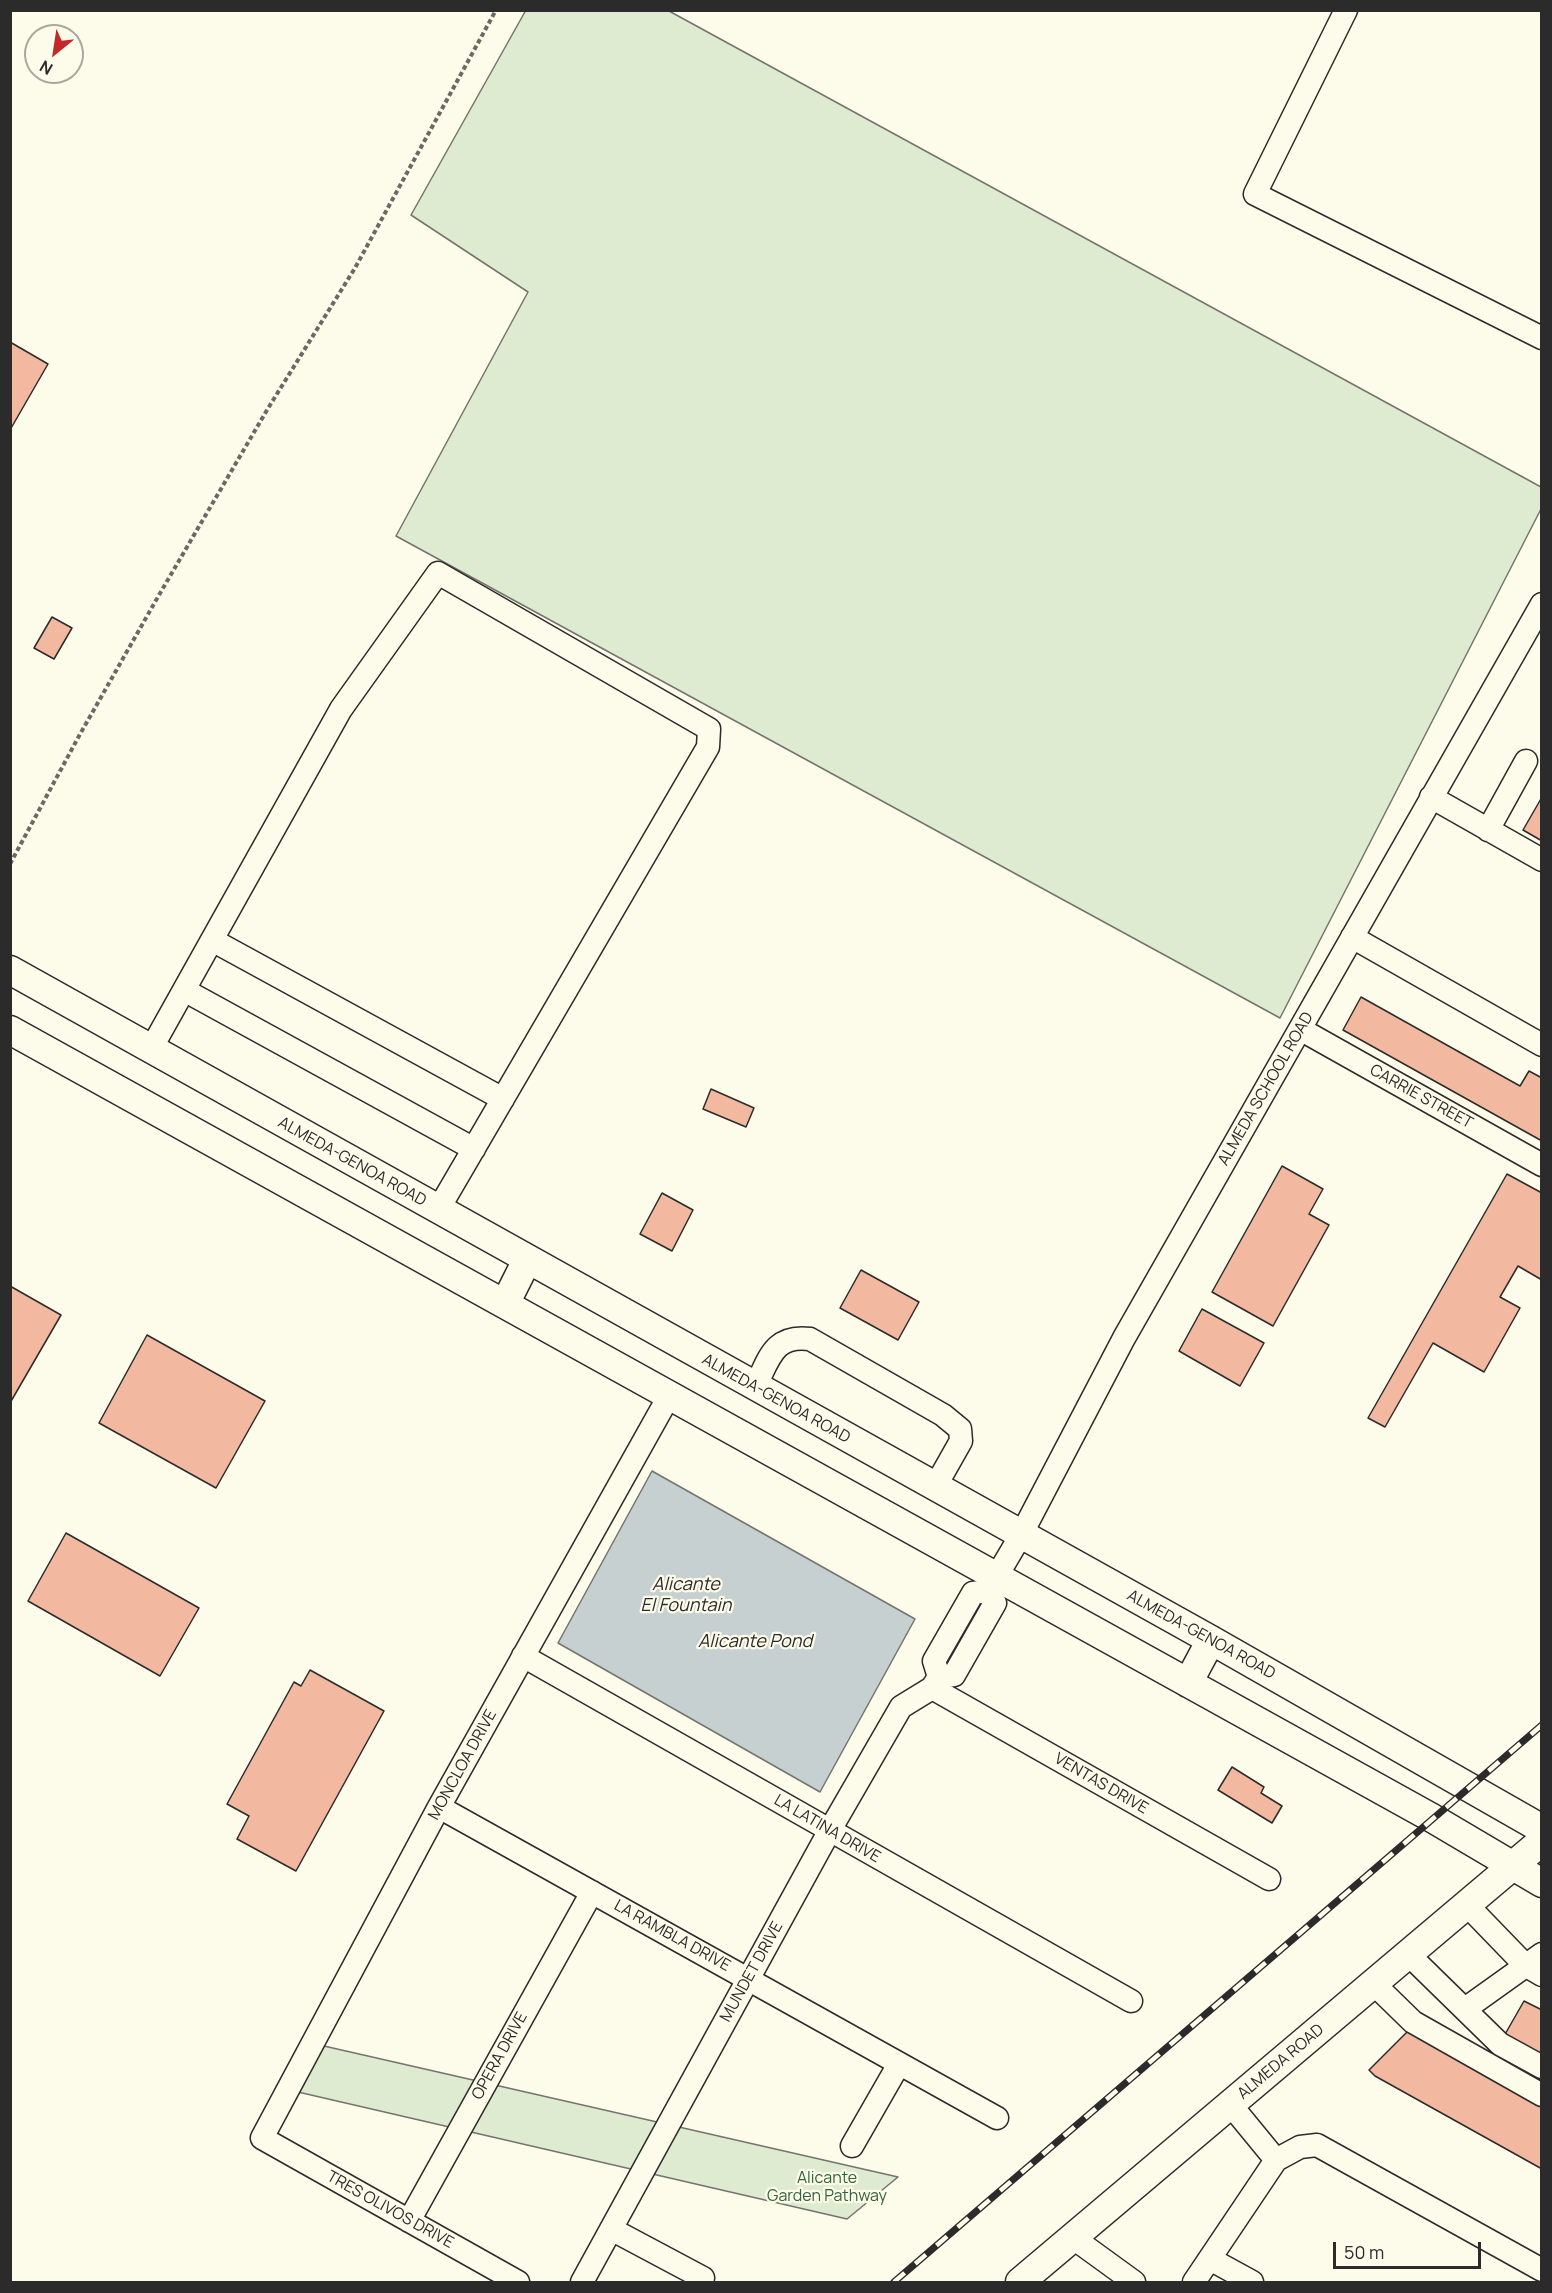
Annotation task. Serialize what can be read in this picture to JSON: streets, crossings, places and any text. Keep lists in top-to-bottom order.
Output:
{
  "streets": {
    "main road": ["ALMEDA-GENOA ROAD", "ALMEDA ROAD"],
    "street": [
      "ALMEDA SCHOOL ROAD",
      "CARRIE STREET",
      "MONCLOA DRIVE",
      "VENTAS DRIVE",
      "LA LATINA DRIVE",
      "LA RAMBLA DRIVE",
      "MUNDET DRIVE",
      "OPERA DRIVE",
      "TRES OLIVOS DRIVE"
    ]
  },
  "crossings": [
    ["ALMEDA SCHOOL ROAD", "CARRIE STREET"],
    ["ALMEDA SCHOOL ROAD", "ALMEDA-GENOA ROAD"],
    ["ALMEDA SCHOOL ROAD", "MUNDET DRIVE"],
    ["MONCLOA DRIVE", "LA LATINA DRIVE"],
    ["MONCLOA DRIVE", "LA RAMBLA DRIVE"],
    ["MONCLOA DRIVE", "TRES OLIVOS DRIVE"],
    ["VENTAS DRIVE", "MUNDET DRIVE"],
    ["LA LATINA DRIVE", "MUNDET DRIVE"],
    ["LA RAMBLA DRIVE", "MUNDET DRIVE"],
    ["LA RAMBLA DRIVE", "OPERA DRIVE"],
    ["OPERA DRIVE", "TRES OLIVOS DRIVE"]
  ],
  "water": ["Alicante El Fountain", "Alicante Pond"],
  "parks": ["Alicante Garden Pathway"],
  "scale_bar": "50 m",
  "north": "bottom left"
}
